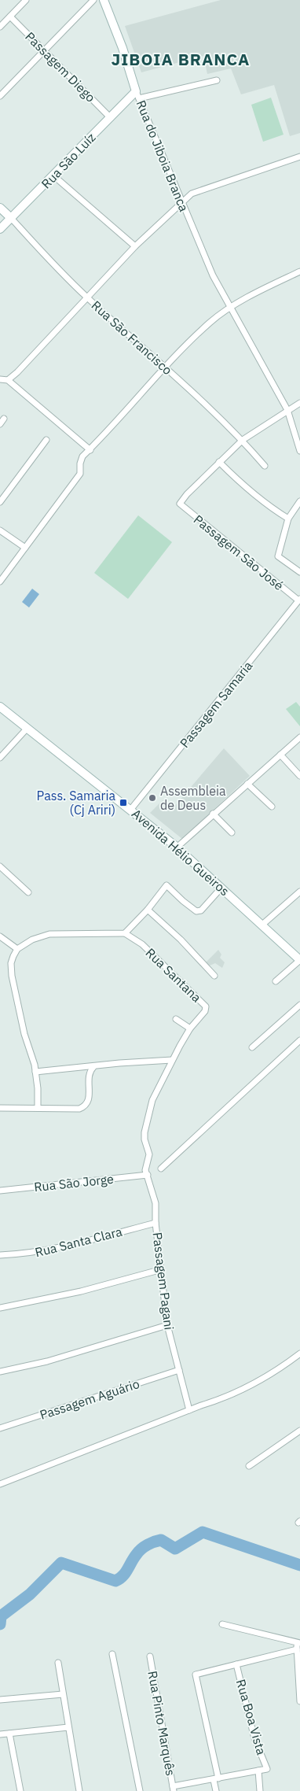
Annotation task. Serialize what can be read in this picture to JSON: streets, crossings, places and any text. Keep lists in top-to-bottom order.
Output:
{
  "streets": {
    "main road": [
      "Rua do Jiboia Branca",
      "Rua São Luíz",
      "Rua São Francisco",
      "Avenida Hélio Gueiros"
    ],
    "street": [
      "Passagem Diego",
      "Passagem São José",
      "Passagem Samaria",
      "Rua Santana",
      "Rua São Jorge",
      "Rua Santa Clara",
      "Passagem Pagani",
      "Passagem Aguário",
      "Rua Boa Vista",
      "Rua Pinto Marquês"
    ]
  },
  "crossings": [
    ["Passagem Diego", "Rua São Luíz"],
    ["Rua do Jiboia Branca", "Rua São Luíz"],
    ["Rua São Luíz", "Rua São Francisco"],
    ["Passagem São José", "Passagem Samaria"],
    ["Passagem Samaria", "Avenida Hélio Gueiros"],
    ["Rua Santana", "Passagem Pagani"],
    ["Rua São Jorge", "Passagem Pagani"],
    ["Rua Santa Clara", "Passagem Pagani"],
    ["Passagem Pagani", "Passagem Aguário"]
  ],
  "districts": ["JIBOIA BRANCA"],
  "places": {
    "other": ["Assembleia de Deus"],
    "transit": ["Pass. Samaria (Cj Ariri)"]
  }
}
